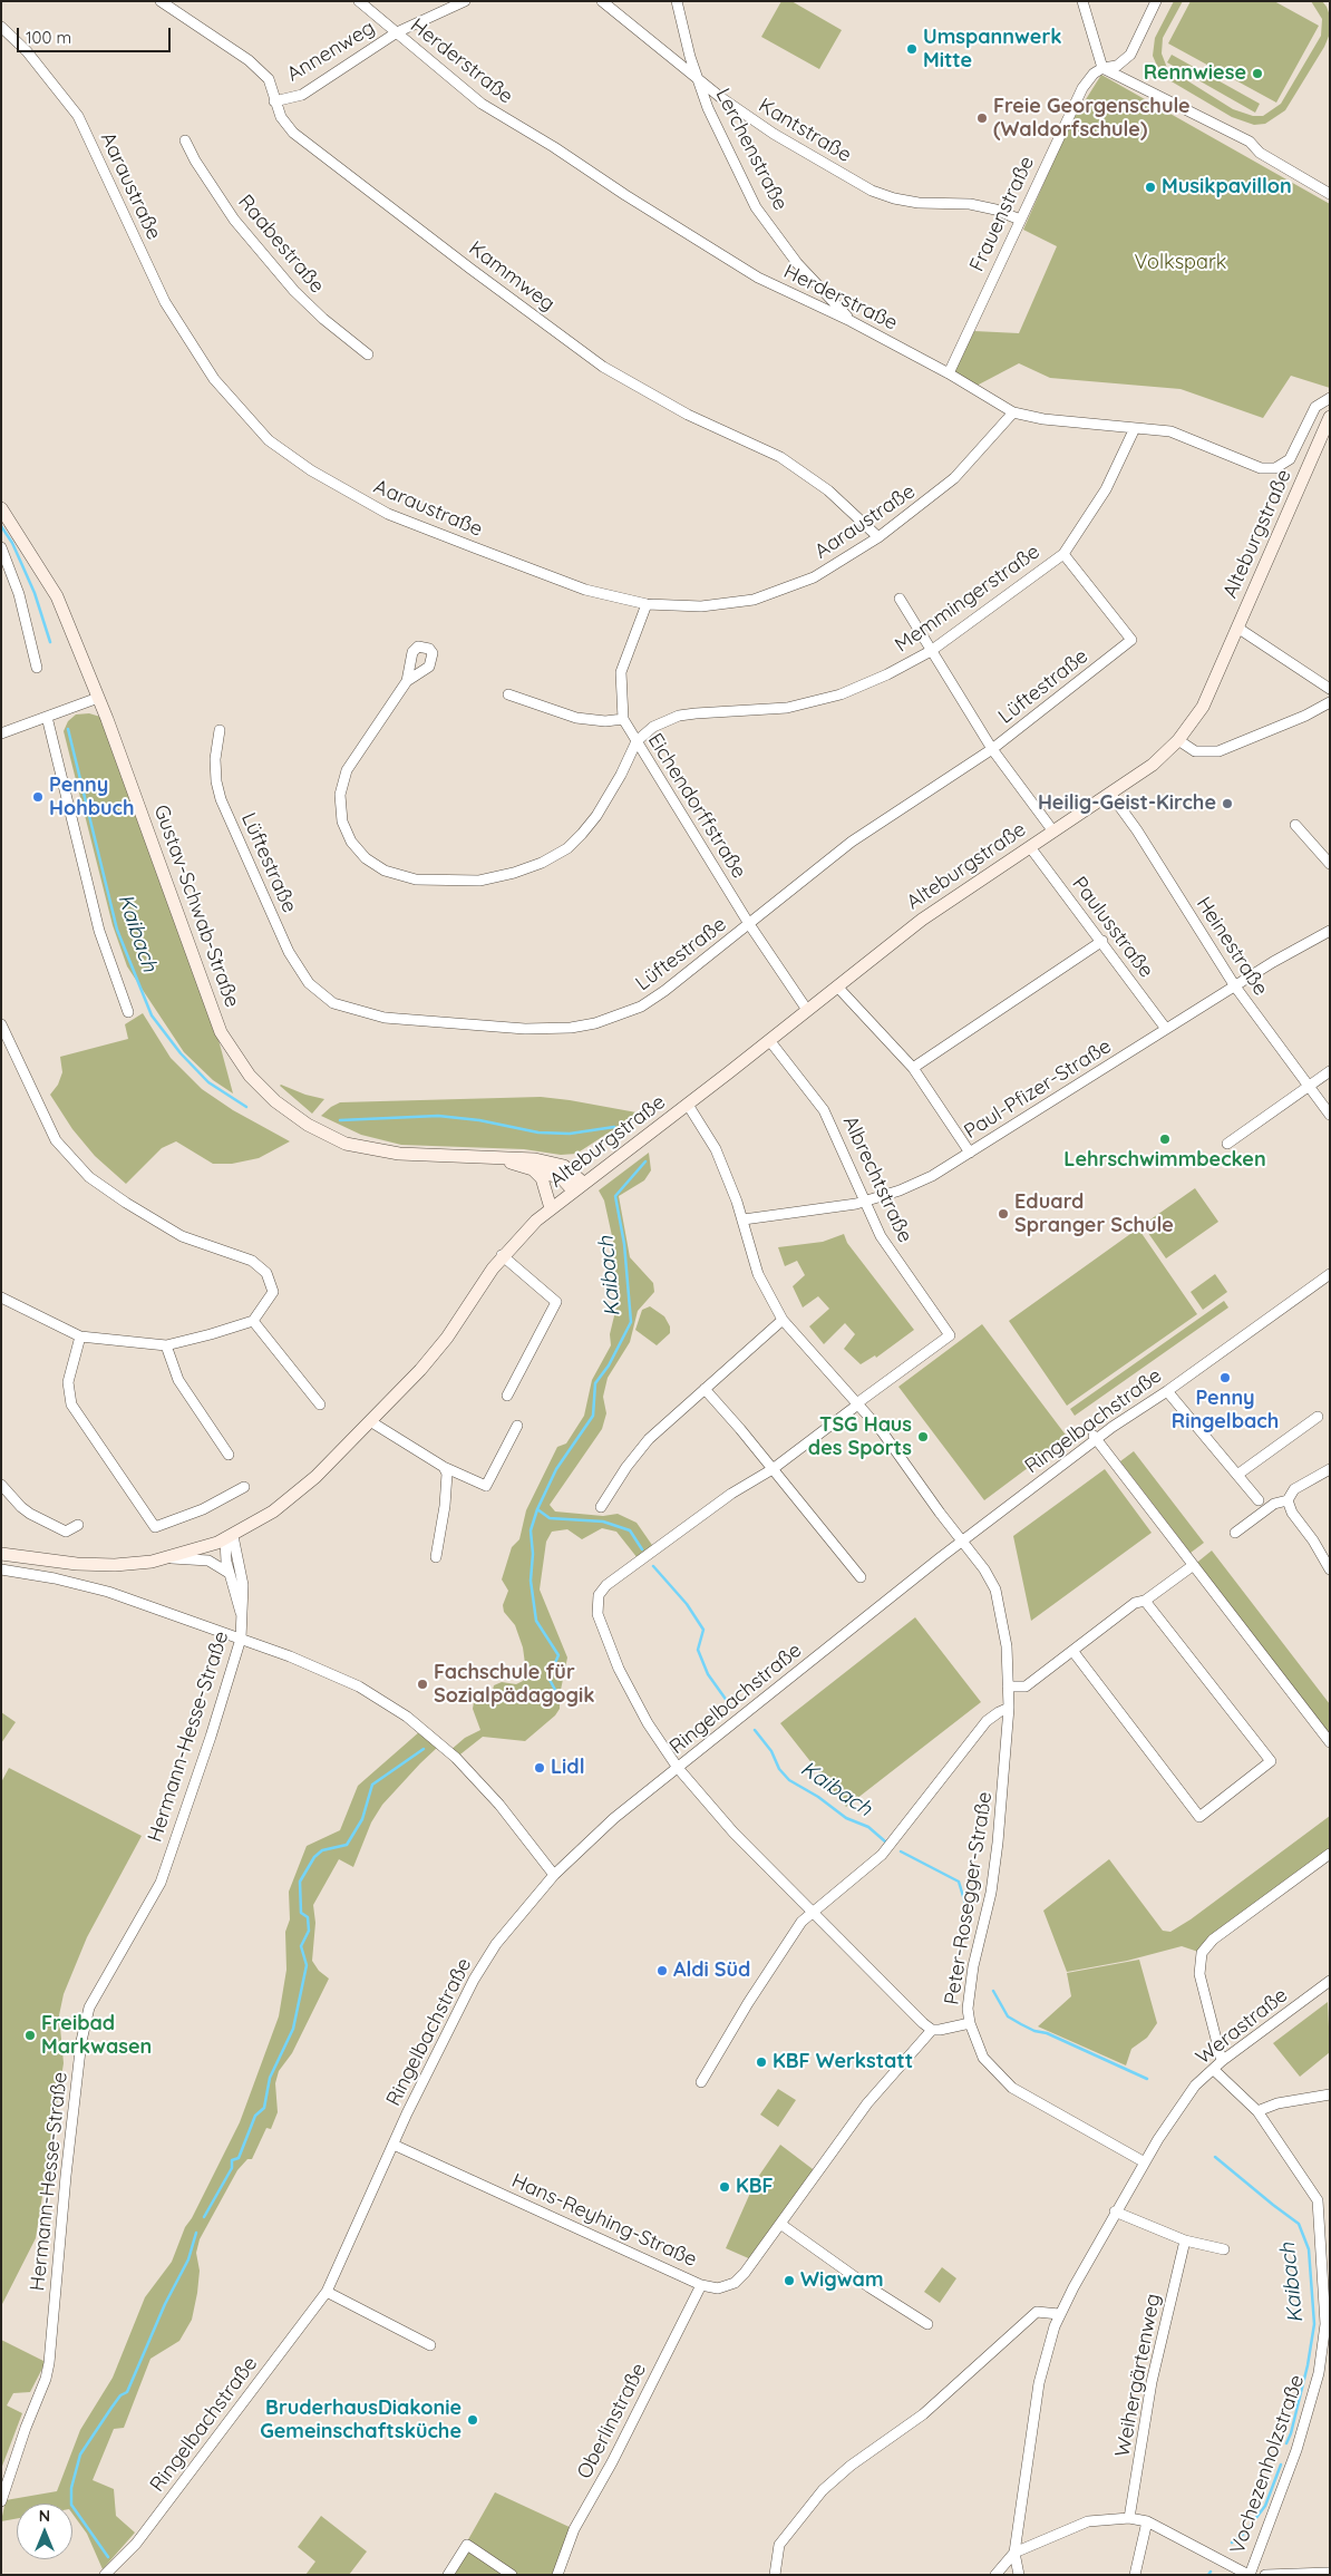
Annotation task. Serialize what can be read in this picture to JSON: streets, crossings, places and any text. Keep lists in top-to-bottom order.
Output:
{
  "streets": {
    "main road": ["Alteburgstraße", "Gustav-Schwab-Straße"],
    "street": [
      "Annenweg",
      "Herderstraße",
      "Kantstraße",
      "Lerchenstraße",
      "Aaraustraße",
      "Frauenstraße",
      "Raabestraße",
      "Kammweg",
      "Memmingerstraße",
      "Lüftestraße",
      "Eichendorffstraße",
      "Paulusstraße",
      "Heinestraße",
      "Paul-Pfizer-Straße",
      "Albrechtstraße",
      "Ringelbachstraße",
      "Hermann-Hesse-Straße",
      "Peter-Rosegger-Straße",
      "Werastraße",
      "Hans-Reyhing-Straße",
      "Weihergärtenweg",
      "Oberlinstraße",
      "Vochezenholzstraße"
    ]
  },
  "crossings": [
    ["Annenweg", "Herderstraße"],
    ["Annenweg", "Kammweg"],
    ["Herderstraße", "Lerchenstraße"],
    ["Herderstraße", "Aaraustraße"],
    ["Herderstraße", "Frauenstraße"],
    ["Herderstraße", "Memmingerstraße"],
    ["Kantstraße", "Lerchenstraße"],
    ["Kantstraße", "Frauenstraße"],
    ["Aaraustraße", "Kammweg"],
    ["Aaraustraße", "Eichendorffstraße"],
    ["Alteburgstraße", "Eichendorffstraße"],
    ["Alteburgstraße", "Gustav-Schwab-Straße"],
    ["Alteburgstraße", "Paulusstraße"],
    ["Alteburgstraße", "Heinestraße"],
    ["Alteburgstraße", "Albrechtstraße"],
    ["Alteburgstraße", "Hermann-Hesse-Straße"],
    ["Alteburgstraße", "Peter-Rosegger-Straße"],
    ["Memmingerstraße", "Lüftestraße"],
    ["Memmingerstraße", "Eichendorffstraße"],
    ["Lüftestraße", "Eichendorffstraße"],
    ["Paulusstraße", "Paul-Pfizer-Straße"],
    ["Heinestraße", "Paul-Pfizer-Straße"],
    ["Paul-Pfizer-Straße", "Albrechtstraße"],
    ["Paul-Pfizer-Straße", "Peter-Rosegger-Straße"],
    ["Albrechtstraße", "Peter-Rosegger-Straße"],
    ["Ringelbachstraße", "Peter-Rosegger-Straße"],
    ["Ringelbachstraße", "Hans-Reyhing-Straße"],
    ["Peter-Rosegger-Straße", "Werastraße"],
    ["Werastraße", "Vochezenholzstraße"],
    ["Hans-Reyhing-Straße", "Oberlinstraße"]
  ],
  "water": ["Kaibach"],
  "parks": ["Volkspark"],
  "places": [
    "Umspannwerk Mitte",
    "Rennwiese",
    "Freie Georgenschule (Waldorfschule)",
    "Musikpavillon",
    "Penny Hohbuch",
    "Heilig-Geist-Kirche",
    "Lehrschwimmbecken",
    "Eduard Spranger Schule",
    "Penny Ringelbach",
    "TSG Haus des Sports",
    "Fachschule für Sozialpädagogik",
    "Lidl",
    "Aldi Süd",
    "Freibad Markwasen",
    "KBF Werkstatt",
    "KBF",
    "Wigwam",
    "BruderhausDiakonie Gemeinschaftsküche"
  ],
  "scale_bar": "100 m",
  "north": "top"
}
